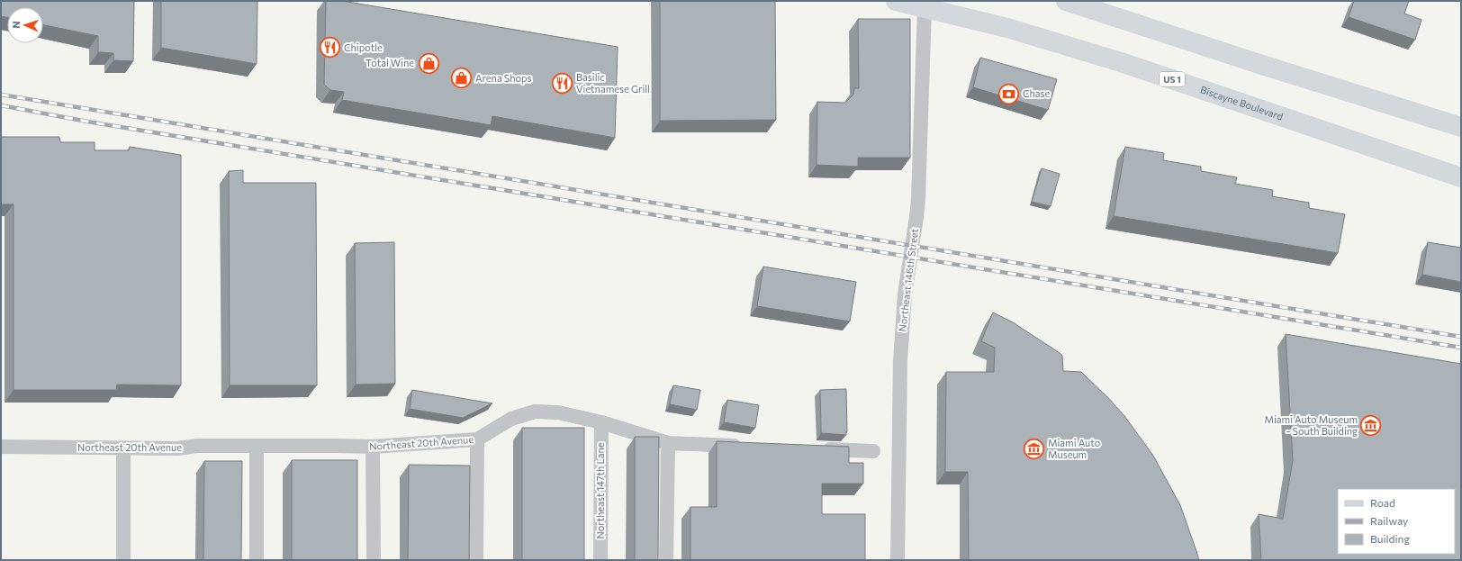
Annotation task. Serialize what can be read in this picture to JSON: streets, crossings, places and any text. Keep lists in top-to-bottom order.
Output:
{
  "streets": {
    "main road": ["US 1", "Biscayne Boulevard"],
    "street": ["Northeast 146th Street", "Northeast 20th Avenue", "Northeast 147th Lane"]
  },
  "crossings": [
    ["Biscayne Boulevard", "Northeast 146th Street"],
    ["Northeast 20th Avenue", "Northeast 147th Lane"]
  ],
  "places": {
    "restaurant": ["Chipotle", "Basilic Vietnamese Grill"],
    "shop": ["Total Wine", "Arena Shops"],
    "bank": ["Chase"],
    "museum": ["Miami Auto Museum - South Building", "Miami Auto Museum"]
  },
  "legend": ["Road", "Railway", "Building"],
  "north": "left"
}
